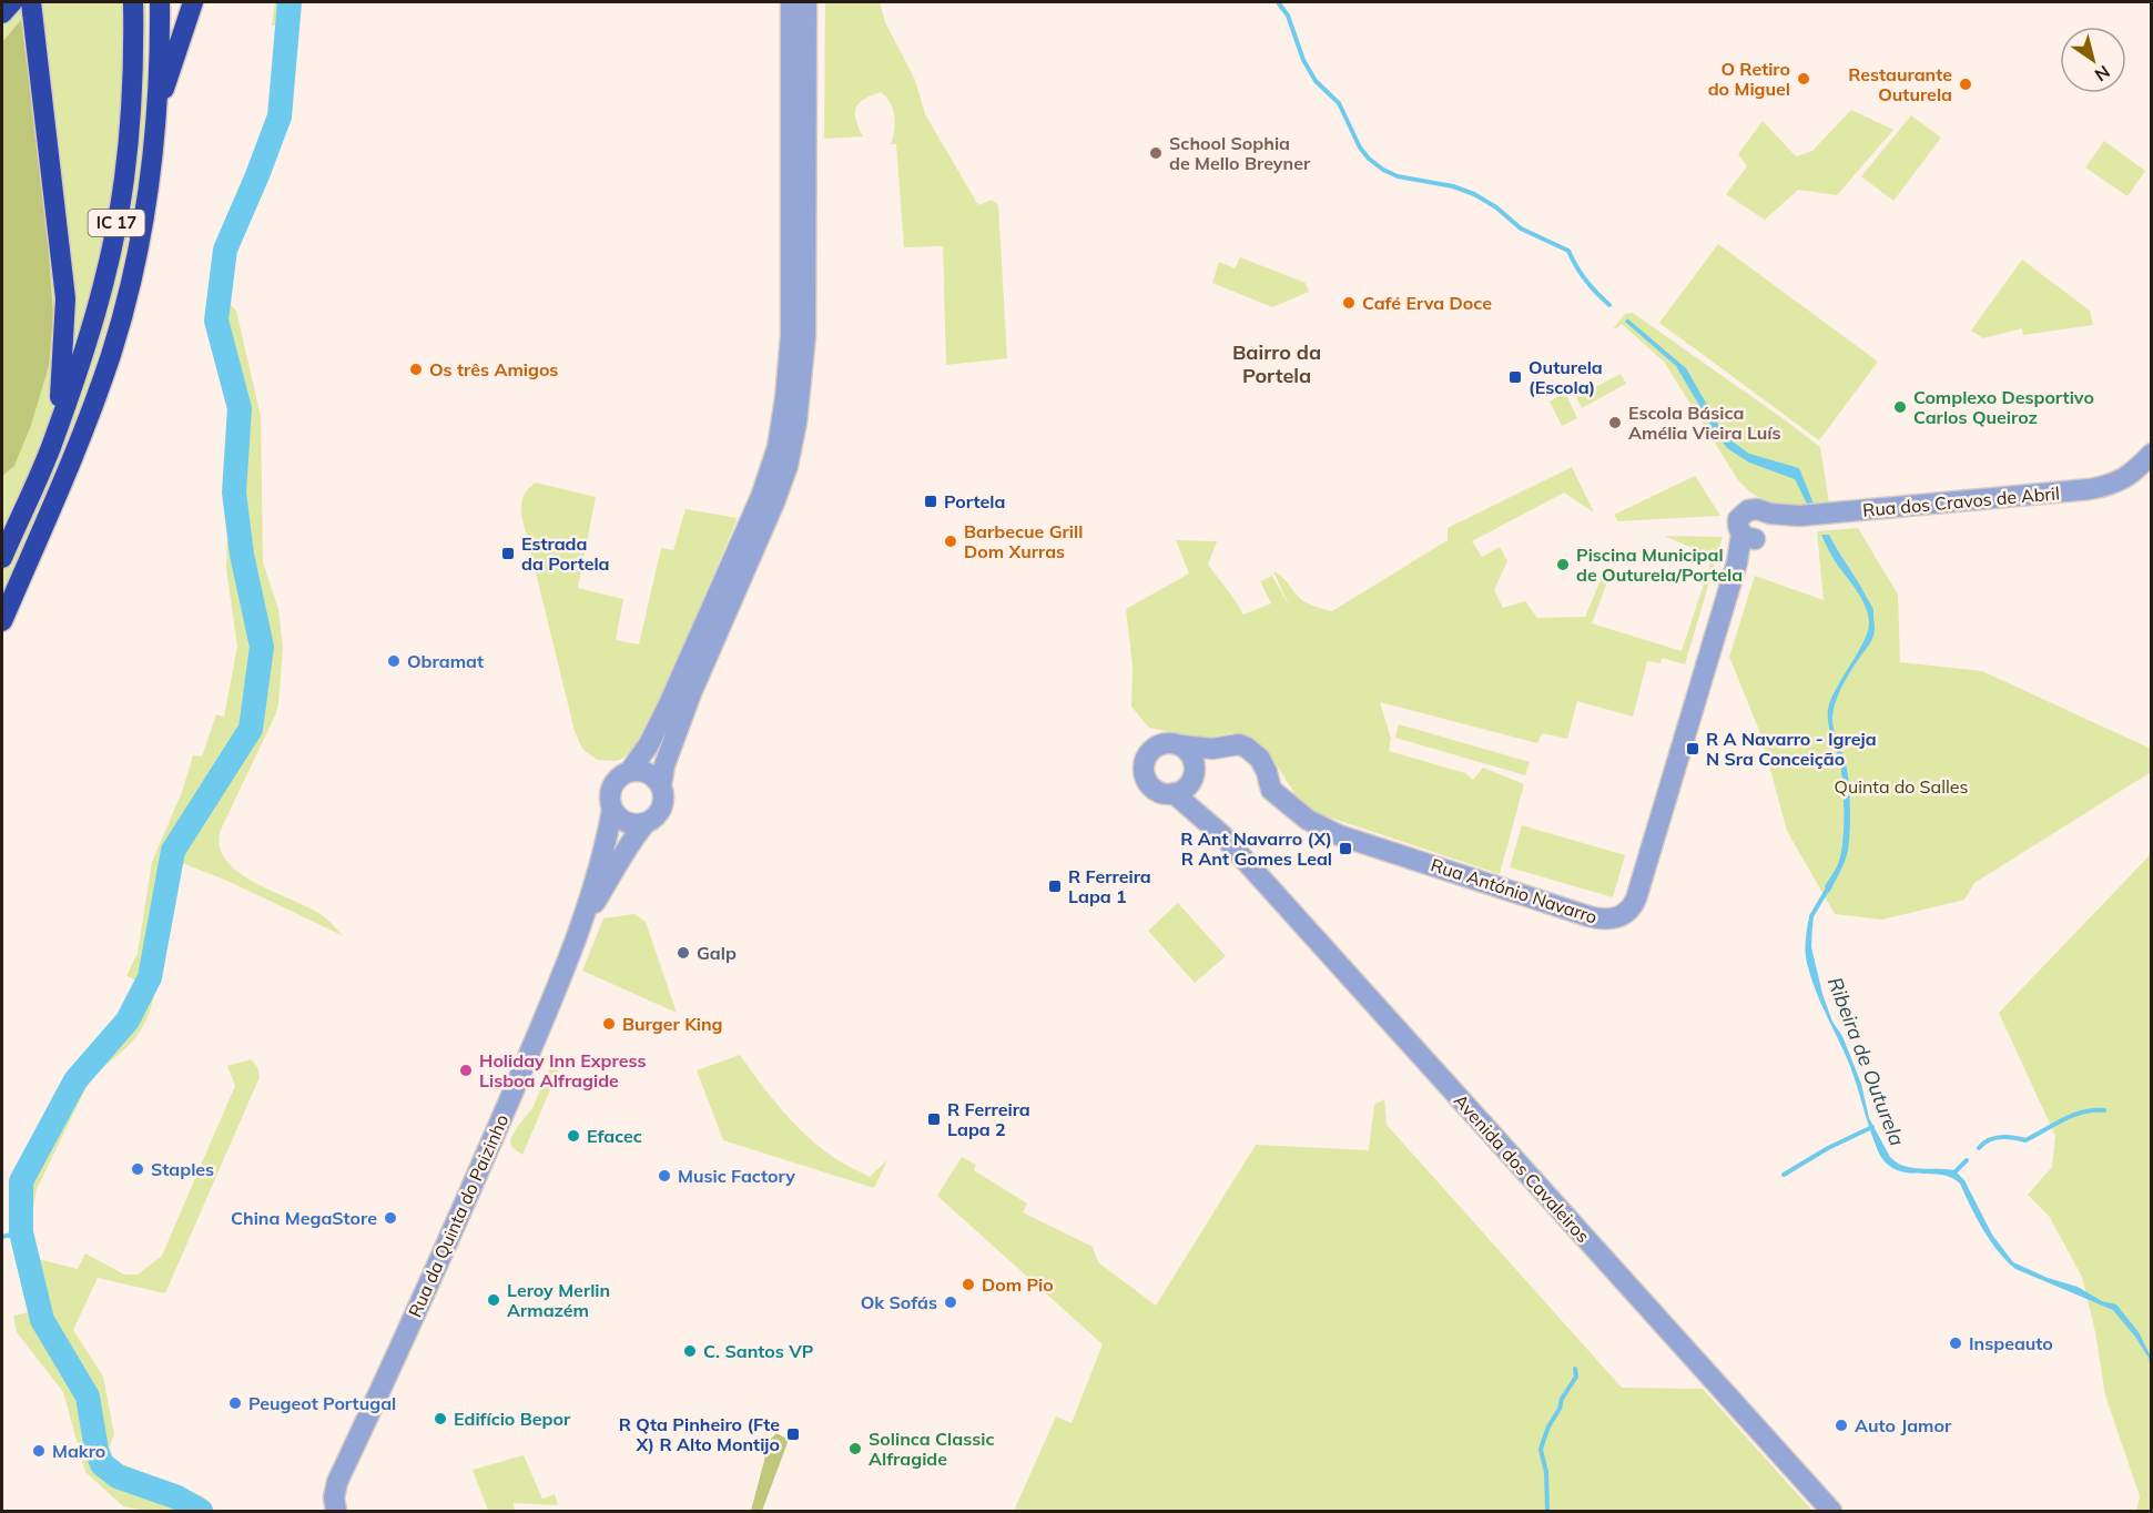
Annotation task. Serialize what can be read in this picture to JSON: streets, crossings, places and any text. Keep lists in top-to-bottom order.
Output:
{
  "streets": {
    "highway": ["IC 17"],
    "street": [
      "Rua dos Cravos de Abril",
      "Rua António Navarro",
      "Avenida dos Cavaleiros",
      "Rua da Quinta do Paizinho"
    ]
  },
  "crossings": [
    ["Rua António Navarro", "Avenida dos Cavaleiros"]
  ],
  "districts": ["Bairro da Portela"],
  "water": ["Ribeira de Outurela"],
  "parks": ["Quinta do Salles"],
  "places": {
    "other": [
      "O Retiro do Miguel",
      "Restaurante Outurela",
      "School Sophia de Mello Breyner",
      "Café Erva Doce",
      "Os três Amigos",
      "Complexo Desportivo Carlos Queiroz",
      "Escola Básica Amélia Vieira Luís",
      "Barbecue Grill Dom Xurras",
      "Piscina Municipal de Outurela/Portela",
      "Obramat",
      "Galp",
      "Burger King",
      "Holiday Inn Express Lisboa Alfragide",
      "Efacec",
      "Staples",
      "Music Factory",
      "China MegaStore",
      "Dom Pio",
      "Leroy Merlin Armazém",
      "Ok Sofás",
      "Inspeauto",
      "C. Santos VP",
      "Peugeot Portugal",
      "Edifício Bepor",
      "Auto Jamor",
      "Solinca Classic Alfragide",
      "Makro"
    ],
    "transit": [
      "Outurela (Escola)",
      "Portela",
      "Estrada da Portela",
      "R A Navarro - Igreja N Sra Conceição",
      "R Ant Navarro (X) R Ant Gomes Leal",
      "R Ferreira Lapa 1",
      "R Ferreira Lapa 2",
      "R Qta Pinheiro (Fte X) R Alto Montijo"
    ]
  },
  "north": "bottom right"
}
